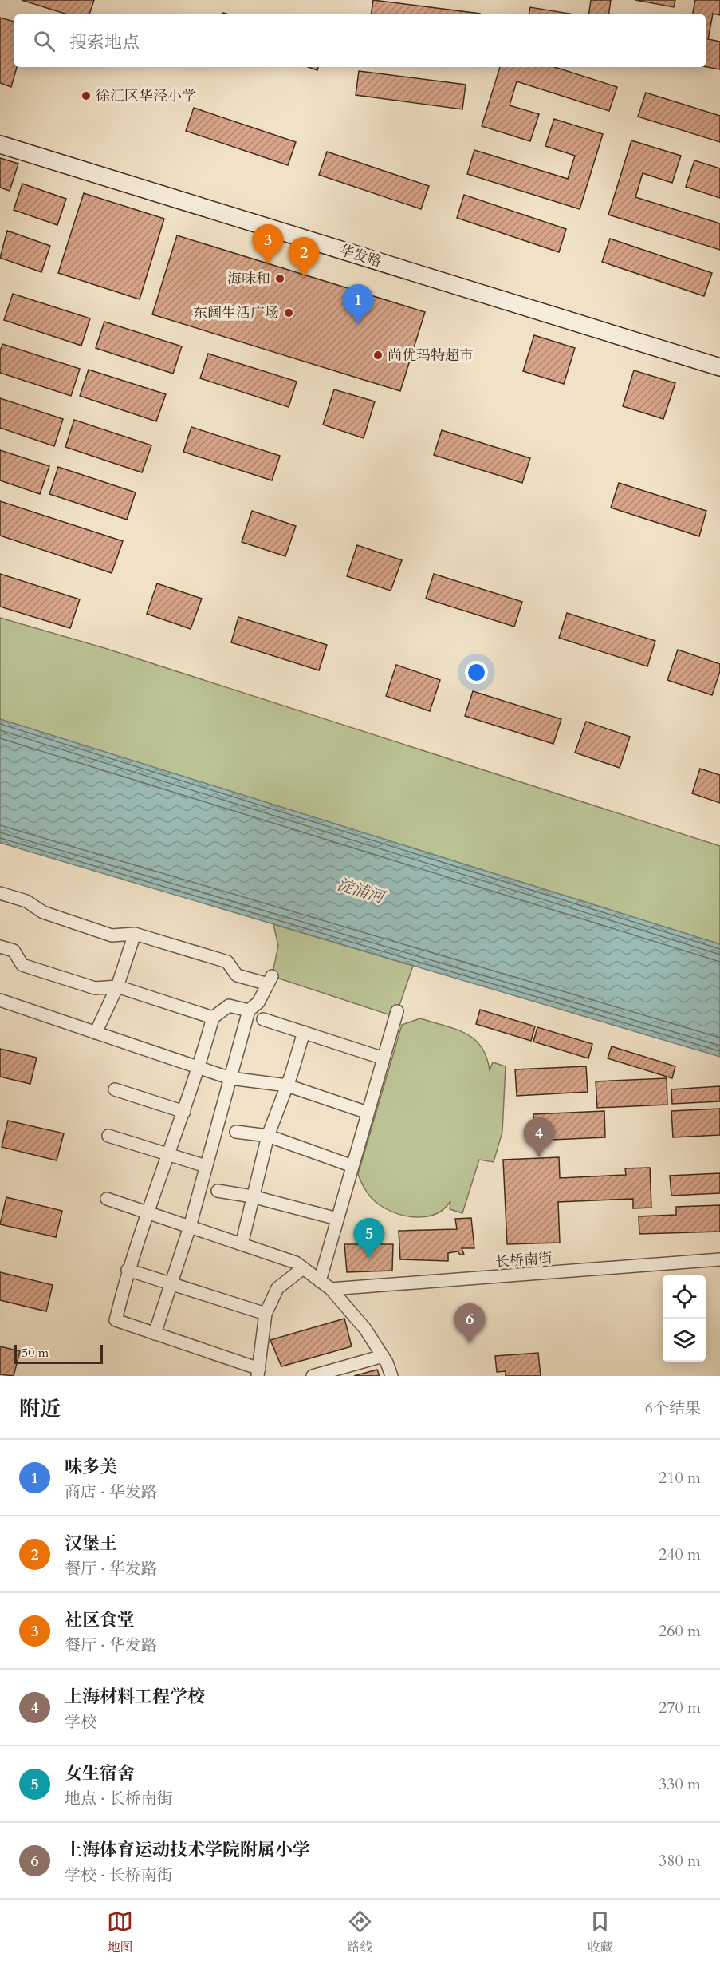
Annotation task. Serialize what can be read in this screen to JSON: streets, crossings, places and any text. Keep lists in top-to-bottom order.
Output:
{
  "streets": {
    "street": ["华发路", "长桥南街"]
  },
  "water": ["淀浦河"],
  "places": [
    "徐汇区华泾小学",
    "海味和",
    "东阔生活广场",
    "尚优玛特超市"
  ],
  "scale_bar": "50 m",
  "page": {
    "search": "搜索地点",
    "pins": [
      "3",
      "2",
      "1",
      "4",
      "5",
      "6"
    ],
    "scale": "50 m",
    "heading": ["附近", "6个结果"],
    "list": [
      {
        "mark": "1",
        "name": "味多美",
        "note": "商店 · 华发路",
        "value": "210 m"
      },
      {
        "mark": "2",
        "name": "汉堡王",
        "note": "餐厅 · 华发路",
        "value": "240 m"
      },
      {
        "mark": "3",
        "name": "社区食堂",
        "note": "餐厅 · 华发路",
        "value": "260 m"
      },
      {
        "mark": "4",
        "name": "上海材料工程学校",
        "note": "学校",
        "value": "270 m"
      },
      {
        "mark": "5",
        "name": "女生宿舍",
        "note": "地点 · 长桥南街",
        "value": "330 m"
      },
      {
        "mark": "6",
        "name": "上海体育运动技术学院附属小学",
        "note": "学校 · 长桥南街",
        "value": "380 m"
      }
    ],
    "nav": ["地图", "路线", "收藏"]
  }
}
